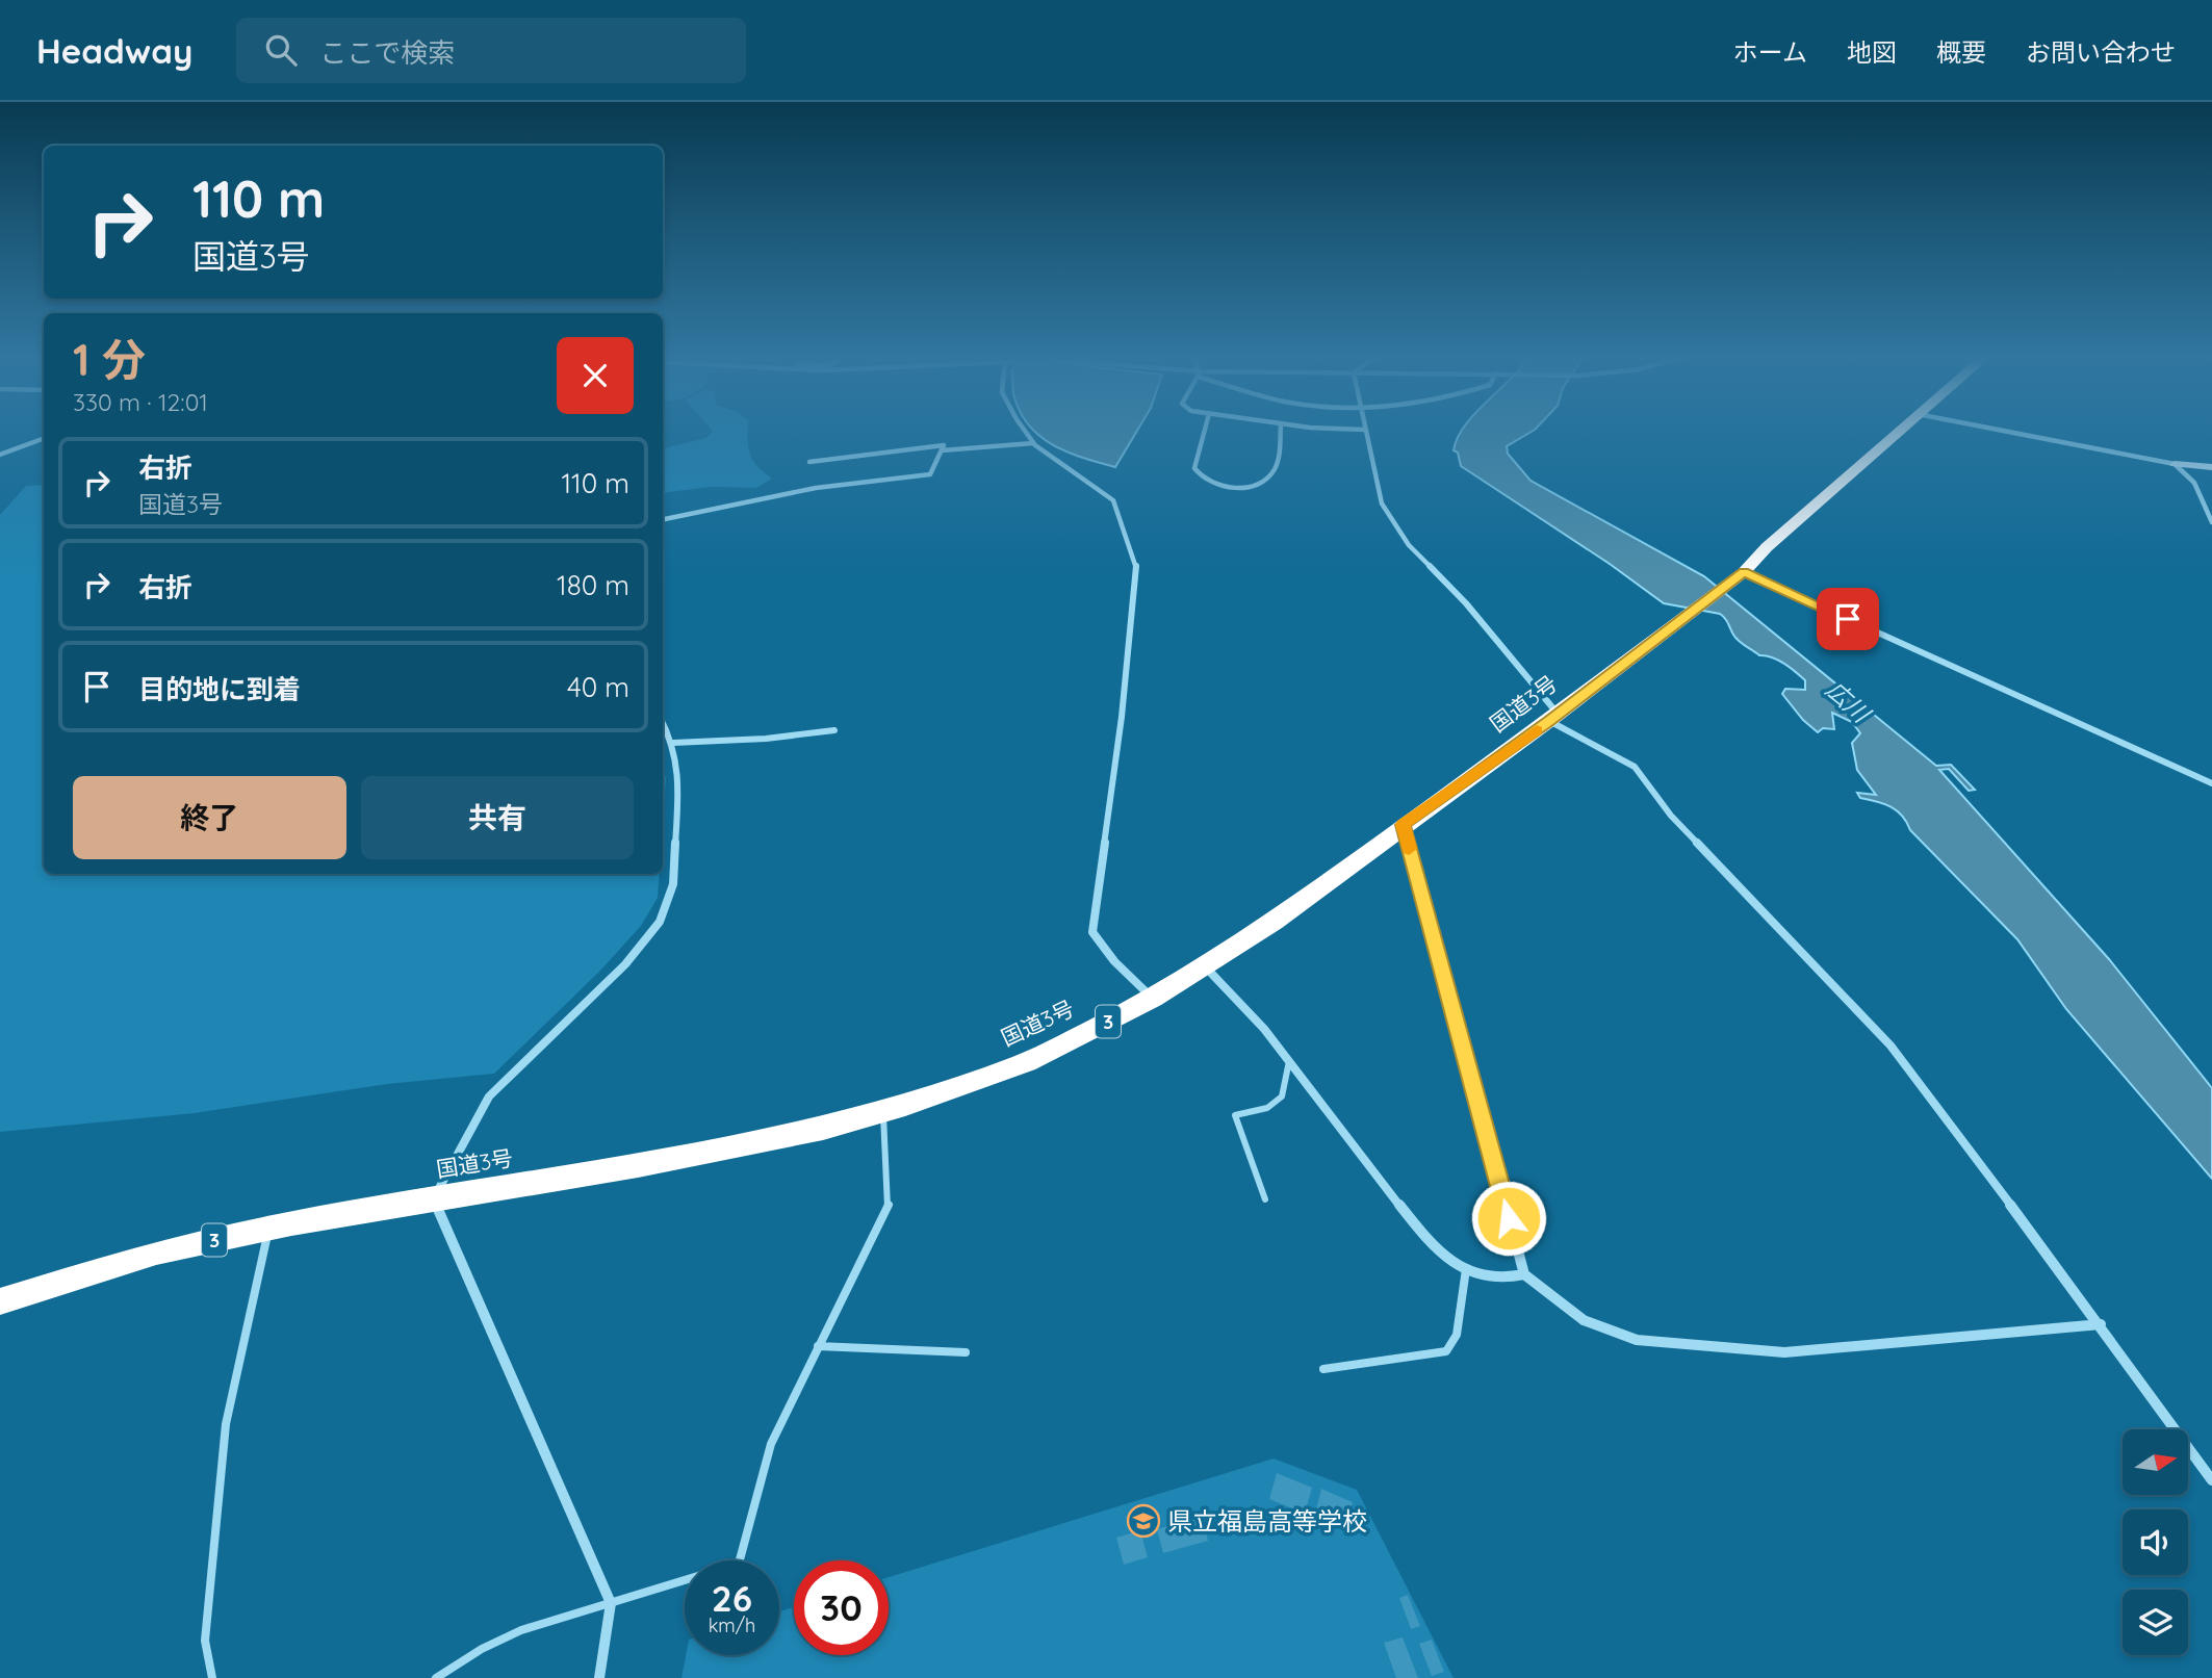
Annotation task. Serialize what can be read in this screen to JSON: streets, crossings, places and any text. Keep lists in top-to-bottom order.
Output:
{
  "streets": {
    "highway": ["国道3号", "3"]
  },
  "water": ["広川"],
  "places": {
    "school or university": ["県立福島高等学校"]
  },
  "north": "right",
  "page": {
    "header": "Headway",
    "search": "ここで検索",
    "nav": [
      "ホーム",
      "地図",
      "概要",
      "お問い合わせ"
    ],
    "turn": ["110 m", "国道3号"],
    "heading": ["1 分", "330 m · 12:01"],
    "list": [
      {
        "name": "右折",
        "note": "国道3号",
        "value": "110 m"
      },
      {
        "name": "右折",
        "value": "180 m"
      },
      {
        "name": "目的地に到着",
        "value": "40 m"
      }
    ],
    "buttons": ["終了", "共有"],
    "speed": "26 km/h",
    "limit": "30"
  }
}
